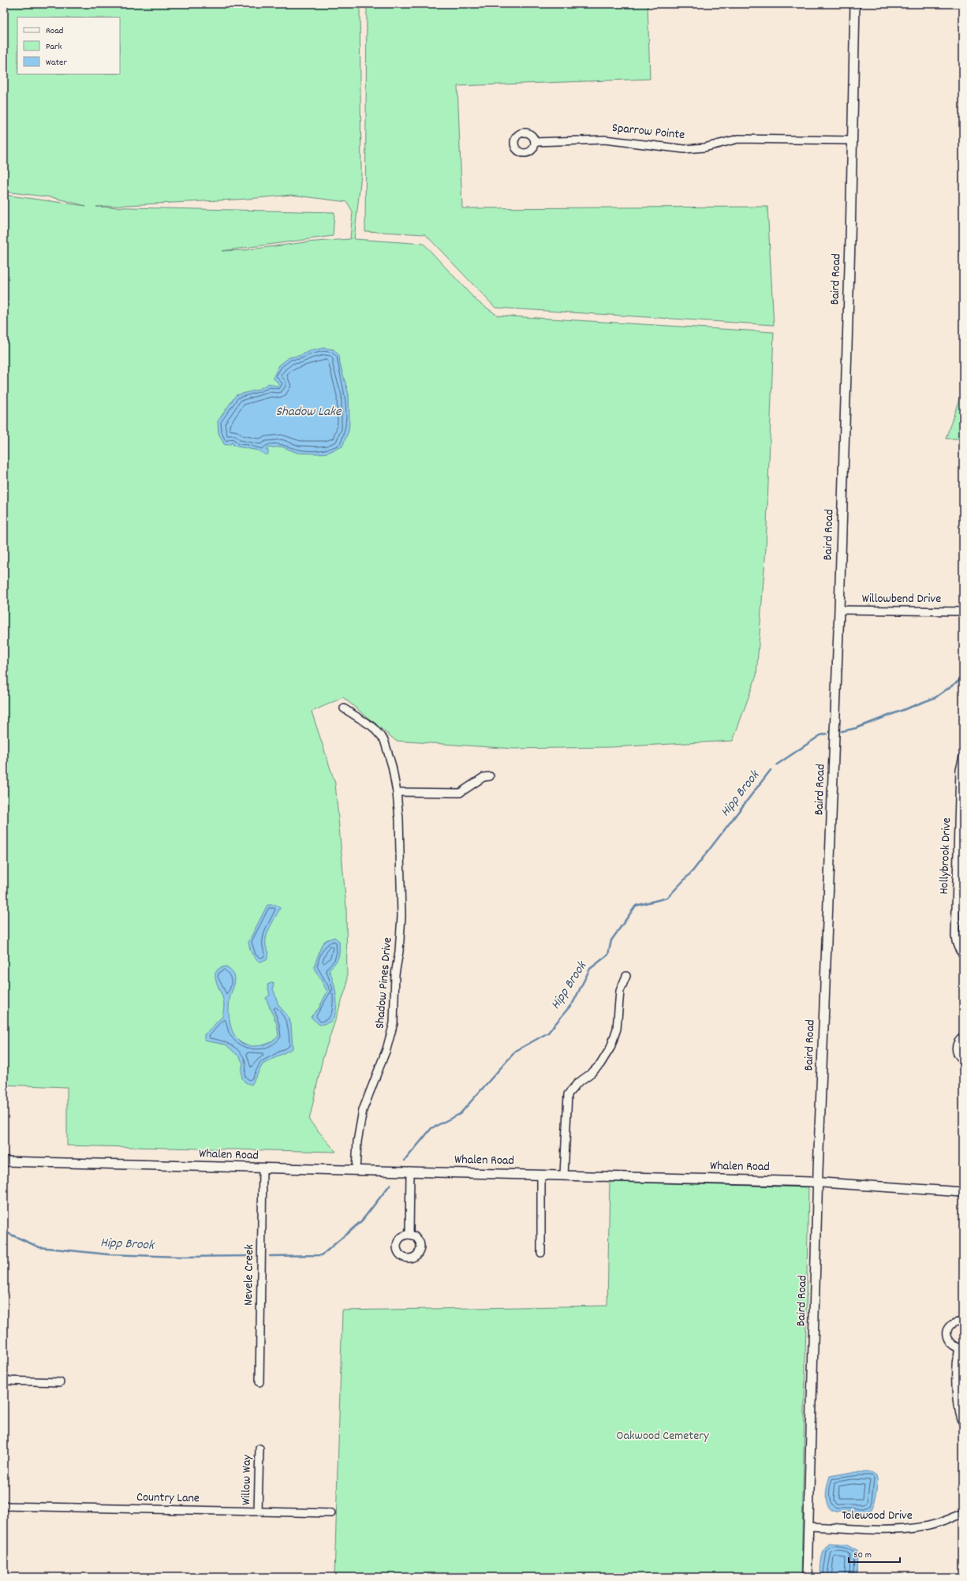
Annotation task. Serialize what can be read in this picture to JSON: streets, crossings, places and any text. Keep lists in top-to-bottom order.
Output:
{
  "streets": {
    "street": [
      "Sparrow Pointe",
      "Baird Road",
      "Willowbend Drive",
      "Hollybrook Drive",
      "Shadow Pines Drive",
      "Whalen Road",
      "Nevele Creek",
      "Willow Way",
      "Country Lane",
      "Tolewood Drive"
    ]
  },
  "crossings": [
    ["Sparrow Pointe", "Baird Road"],
    ["Baird Road", "Willowbend Drive"],
    ["Baird Road", "Whalen Road"],
    ["Baird Road", "Tolewood Drive"],
    ["Shadow Pines Drive", "Whalen Road"],
    ["Whalen Road", "Nevele Creek"],
    ["Willow Way", "Country Lane"]
  ],
  "water": ["Shadow Lake", "Hipp Brook"],
  "parks": ["Oakwood Cemetery"],
  "legend": ["Road", "Park", "Water"],
  "scale_bar": "50 m"
}
